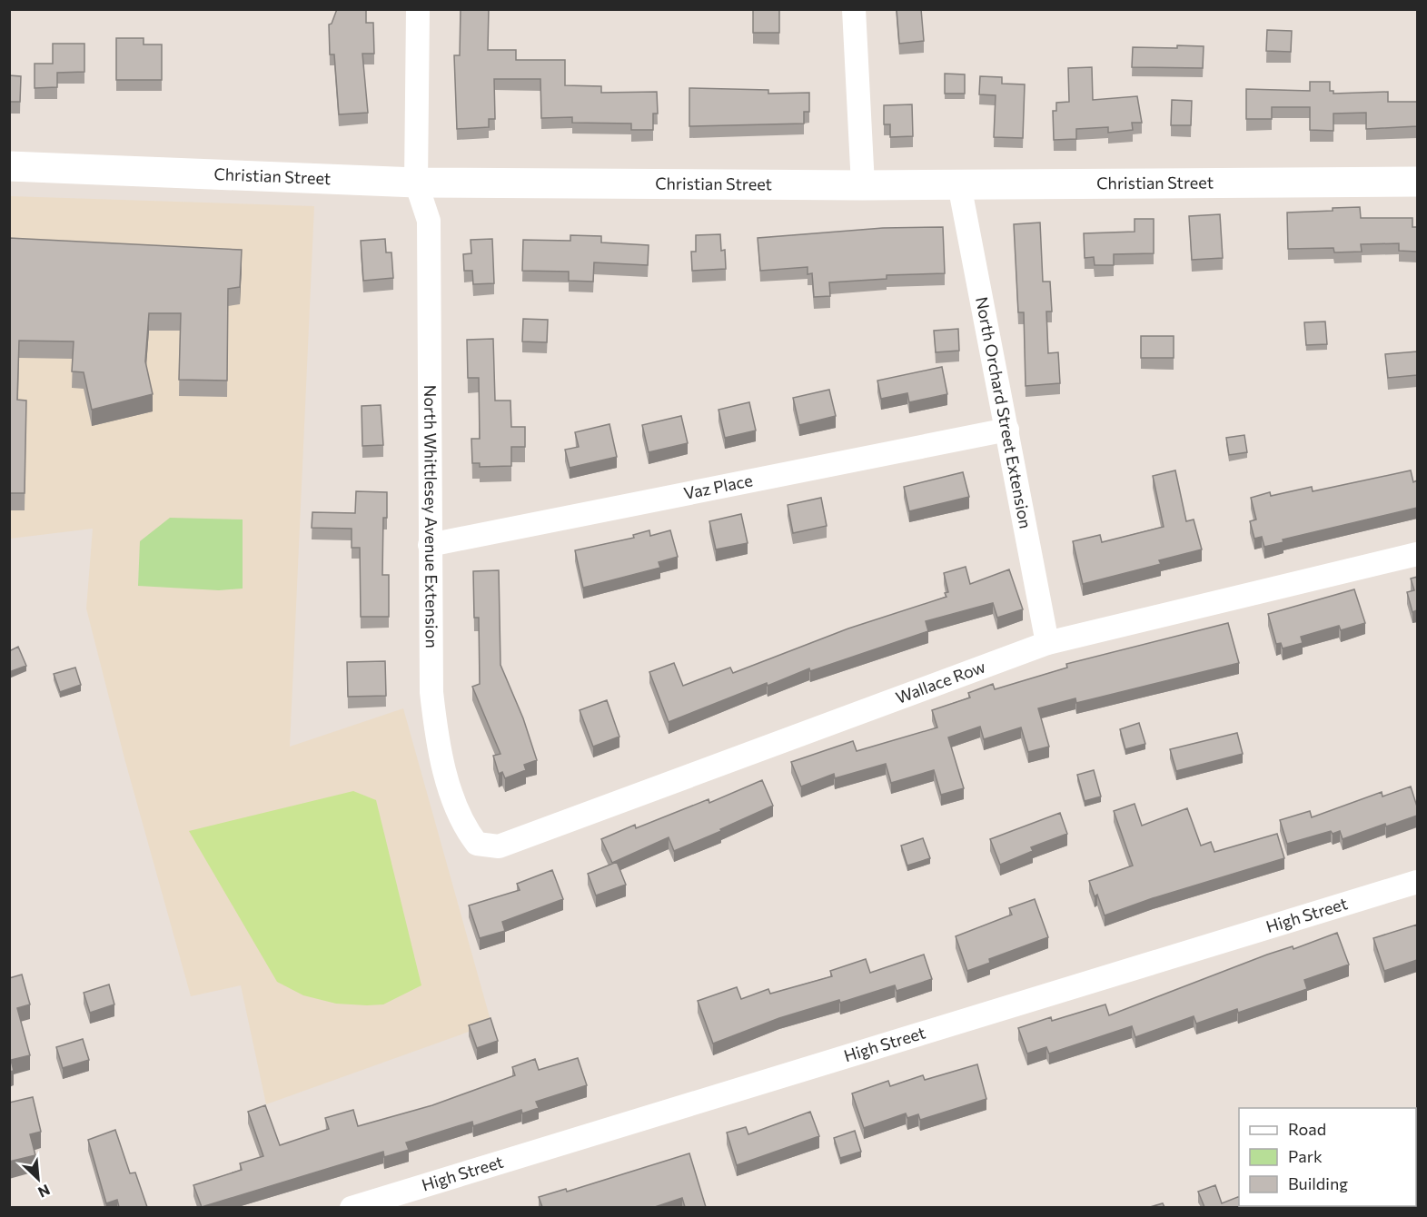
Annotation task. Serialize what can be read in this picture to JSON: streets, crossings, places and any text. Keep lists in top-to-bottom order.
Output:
{
  "streets": {
    "main road": ["Christian Street"],
    "street": [
      "North Orchard Street Extension",
      "Vaz Place",
      "North Whittlesey Avenue Extension",
      "Wallace Row",
      "High Street"
    ]
  },
  "crossings": [
    ["Christian Street", "North Orchard Street Extension"],
    ["Christian Street", "North Whittlesey Avenue Extension"],
    ["North Orchard Street Extension", "Vaz Place"],
    ["North Orchard Street Extension", "Wallace Row"],
    ["Vaz Place", "North Whittlesey Avenue Extension"],
    ["North Whittlesey Avenue Extension", "Wallace Row"]
  ],
  "legend": ["Road", "Park", "Building"],
  "north": "bottom right"
}
